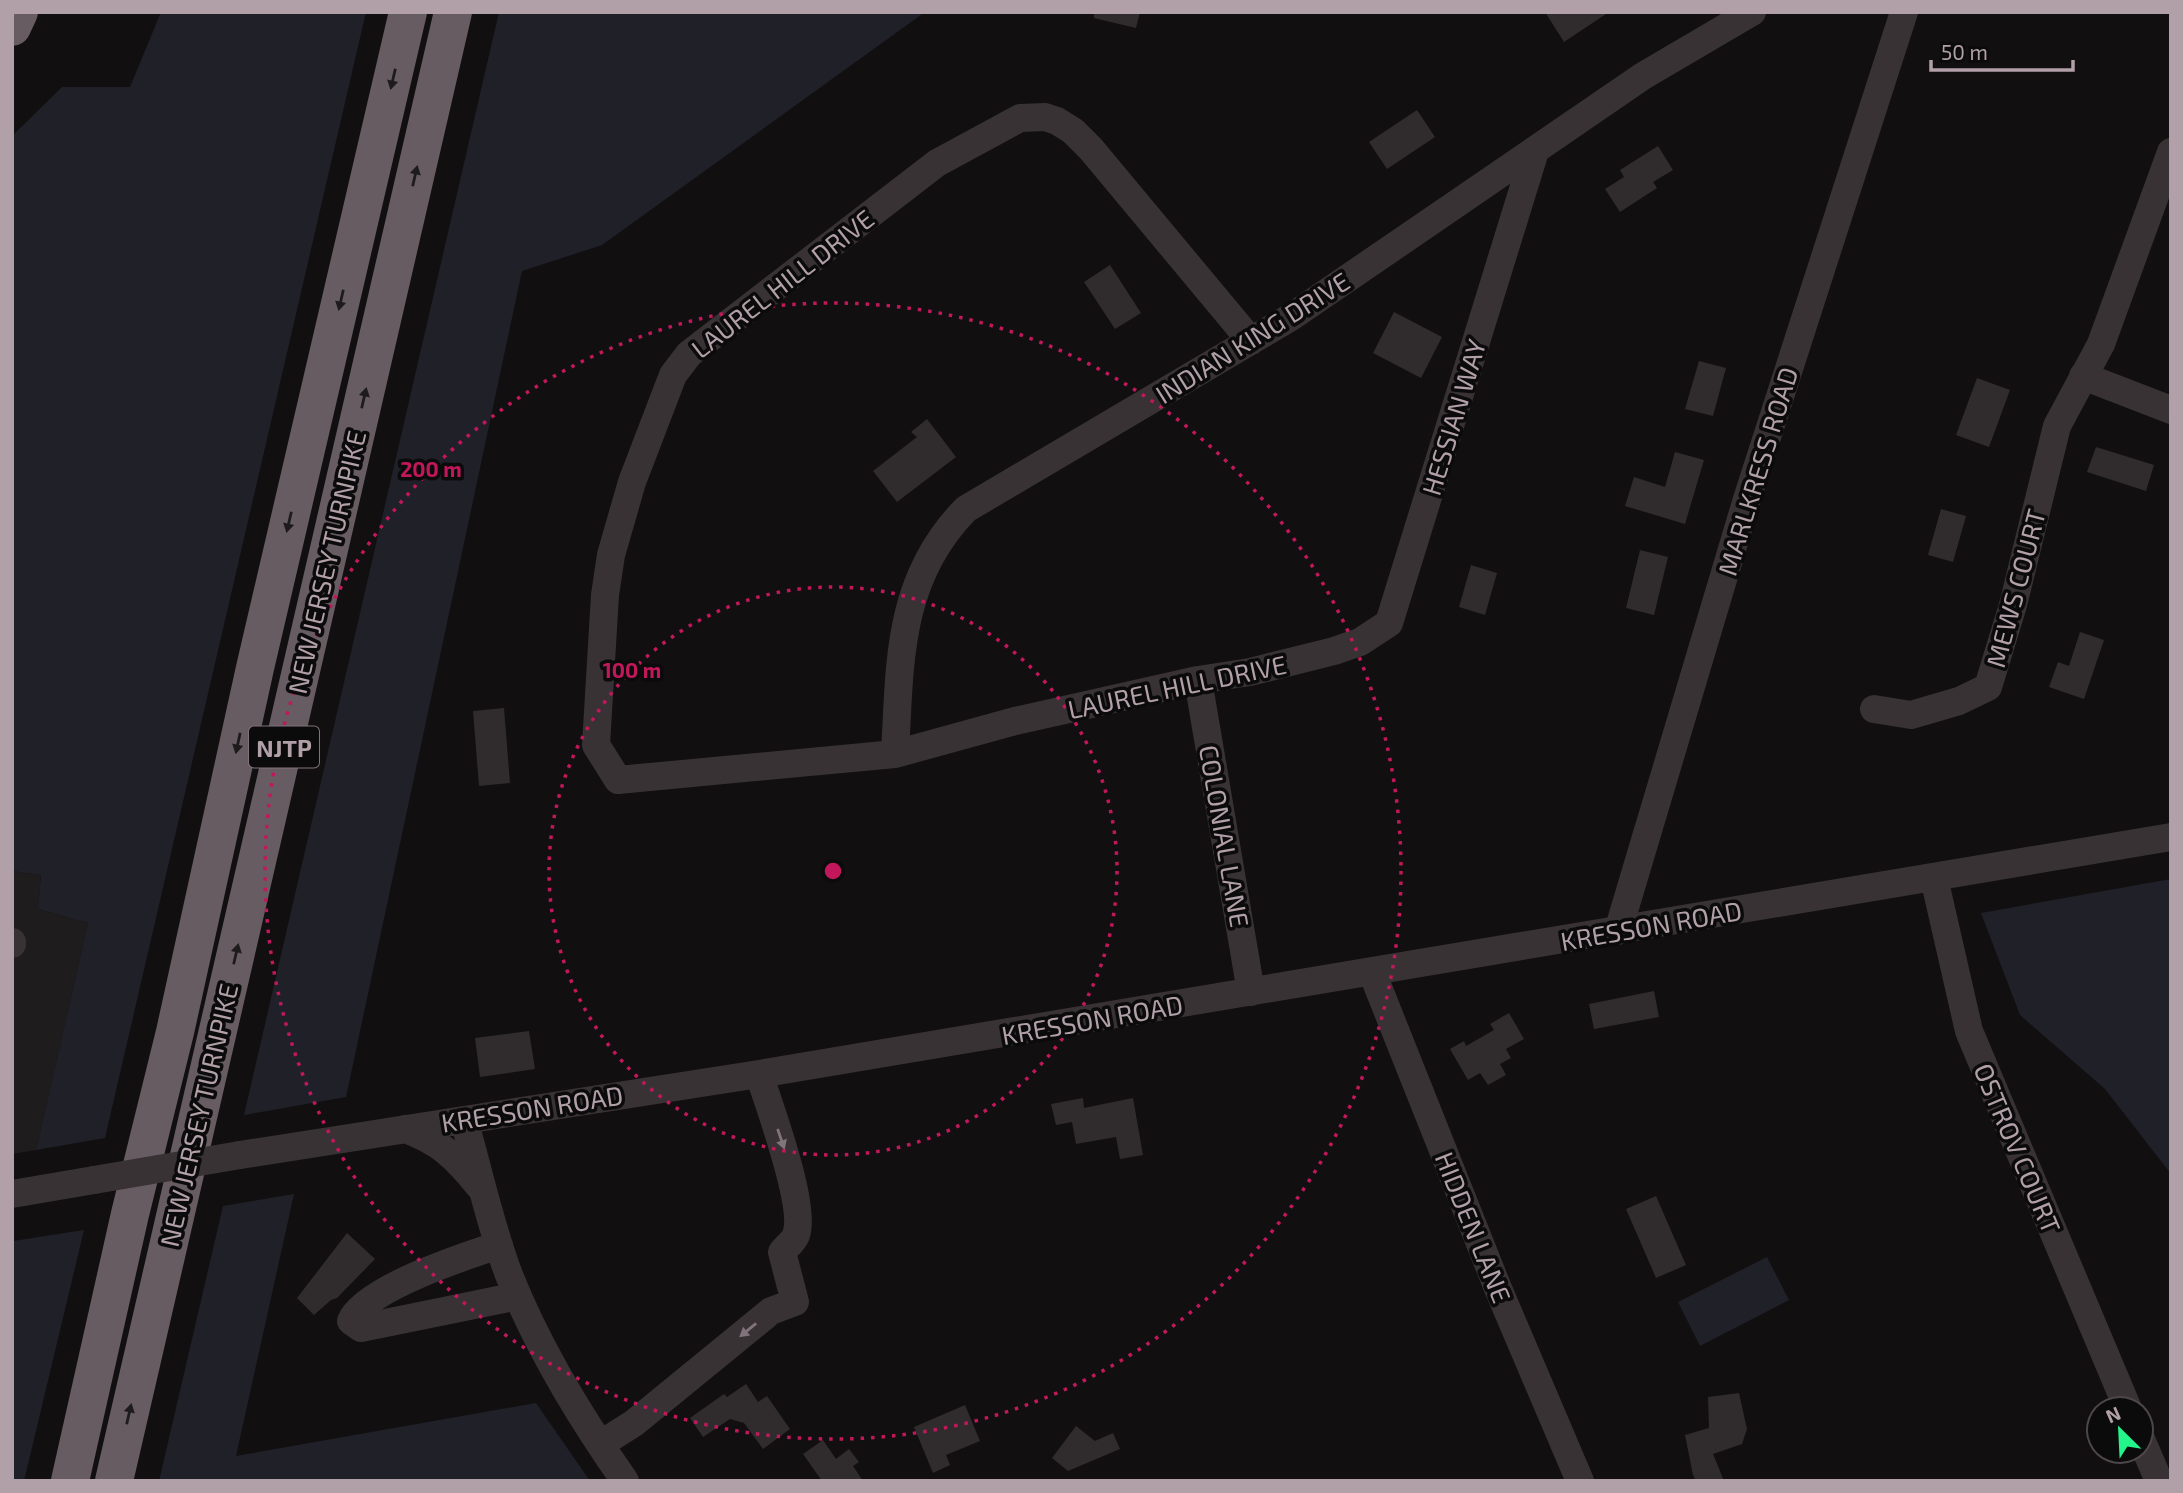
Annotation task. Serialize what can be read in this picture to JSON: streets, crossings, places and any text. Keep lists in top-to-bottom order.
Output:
{
  "streets": {
    "highway": ["NEW JERSEY TURNPIKE", "NJTP"],
    "street": [
      "LAUREL HILL DRIVE",
      "INDIAN KING DRIVE",
      "HESSIAN WAY",
      "MARLKRESS ROAD",
      "MEWS COURT",
      "COLONIAL LANE",
      "KRESSON ROAD",
      "OSTROV COURT",
      "HIDDEN LANE"
    ]
  },
  "crossings": [
    ["LAUREL HILL DRIVE", "INDIAN KING DRIVE"],
    ["LAUREL HILL DRIVE", "HESSIAN WAY"],
    ["LAUREL HILL DRIVE", "COLONIAL LANE"],
    ["INDIAN KING DRIVE", "HESSIAN WAY"],
    ["MARLKRESS ROAD", "KRESSON ROAD"],
    ["COLONIAL LANE", "KRESSON ROAD"],
    ["KRESSON ROAD", "OSTROV COURT"],
    ["KRESSON ROAD", "HIDDEN LANE"]
  ],
  "scale_bar": "50 m",
  "north": "top left",
  "rings": ["200 m", "100 m"]
}
